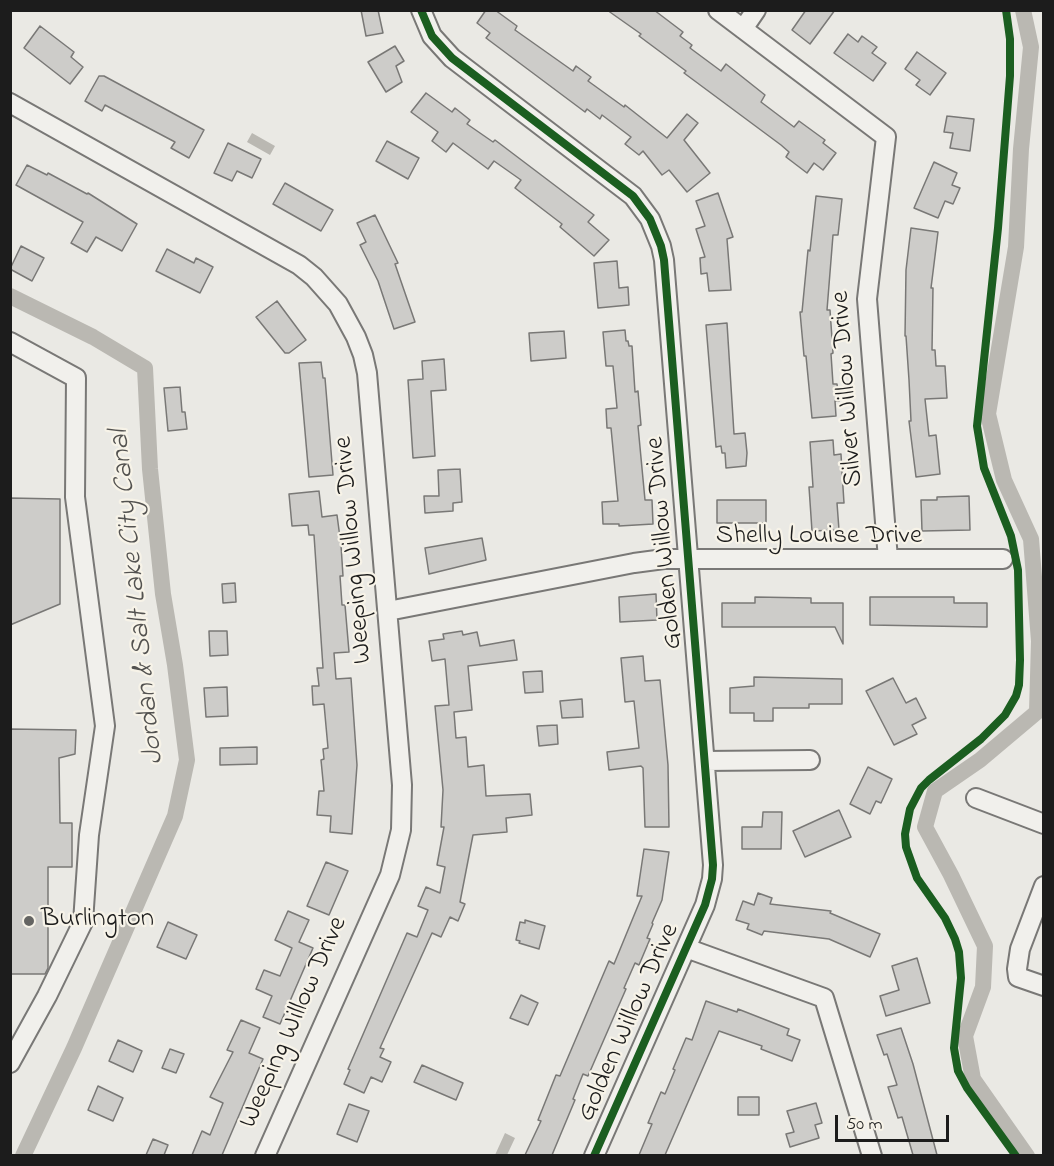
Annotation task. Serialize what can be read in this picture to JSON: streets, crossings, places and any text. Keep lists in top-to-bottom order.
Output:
{
  "streets": {
    "street": [
      "Silver Willow Drive",
      "Shelly Louise Drive",
      "Golden Willow Drive",
      "Weeping Willow Drive"
    ]
  },
  "crossings": [
    ["Silver Willow Drive", "Shelly Louise Drive"],
    ["Shelly Louise Drive", "Golden Willow Drive"],
    ["Shelly Louise Drive", "Weeping Willow Drive"]
  ],
  "water": ["Jordan & Salt Lake City Canal"],
  "places": ["Burlington"],
  "scale_bar": "50 m"
}
